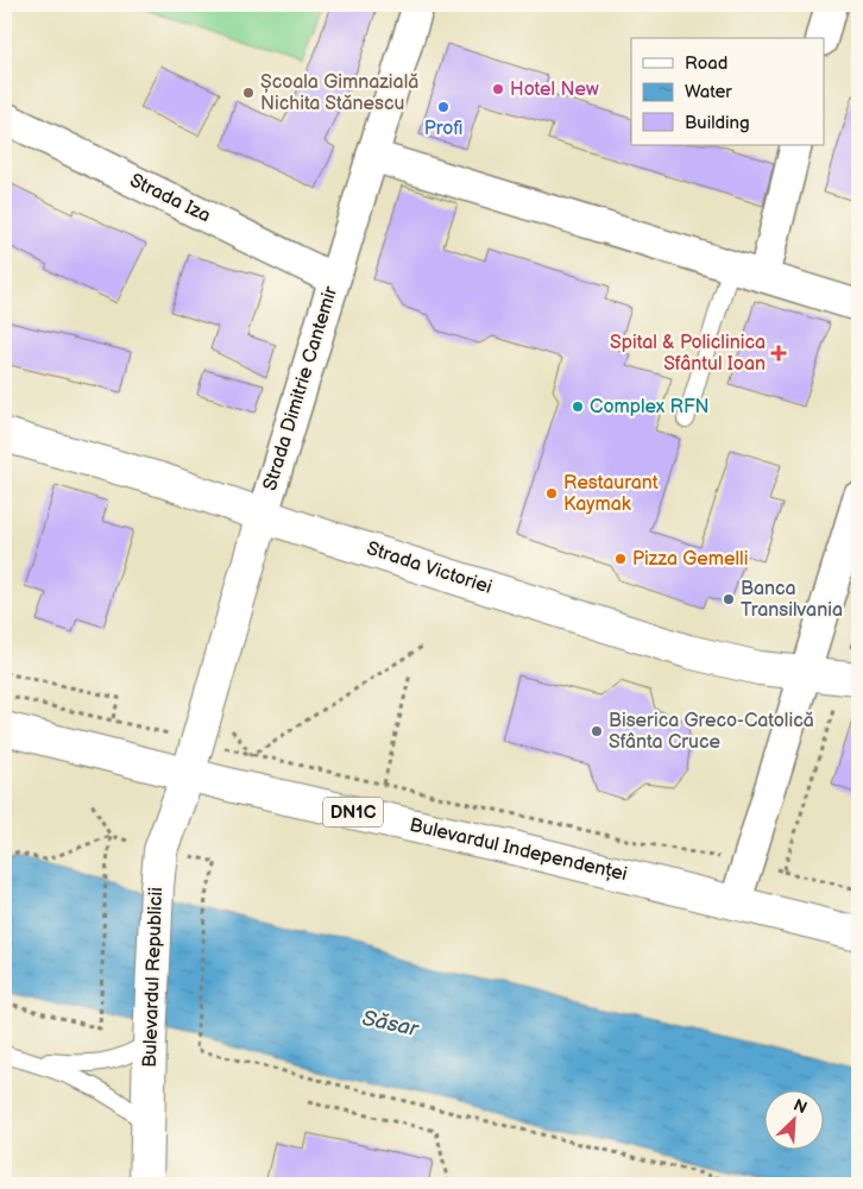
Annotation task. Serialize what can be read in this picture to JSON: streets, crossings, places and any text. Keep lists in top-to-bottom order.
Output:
{
  "streets": {
    "street": [
      "Strada Iza",
      "Strada Dimitrie Cantemir",
      "Strada Victoriei",
      "DN1C",
      "Bulevardul Independenței",
      "Bulevardul Republicii"
    ]
  },
  "crossings": [
    ["Strada Iza", "Strada Dimitrie Cantemir"],
    ["Strada Dimitrie Cantemir", "Strada Victoriei"],
    ["Strada Dimitrie Cantemir", "Bulevardul Independenței"],
    ["Strada Dimitrie Cantemir", "Bulevardul Republicii"],
    ["Bulevardul Independenței", "Bulevardul Republicii"]
  ],
  "water": ["Săsar"],
  "places": {
    "other": [
      "Hotel New",
      "Școala Gimnazială Nichita Stănescu",
      "Profi",
      "Complex RFN",
      "Restaurant Kaymak",
      "Pizza Gemelli",
      "Banca Transilvania",
      "Biserica Greco-Catolică Sfânta Cruce"
    ],
    "health": ["Spital & Policlinica Sfântul Ioan"]
  },
  "legend": ["Road", "Water", "Building"],
  "north": "top right"
}
